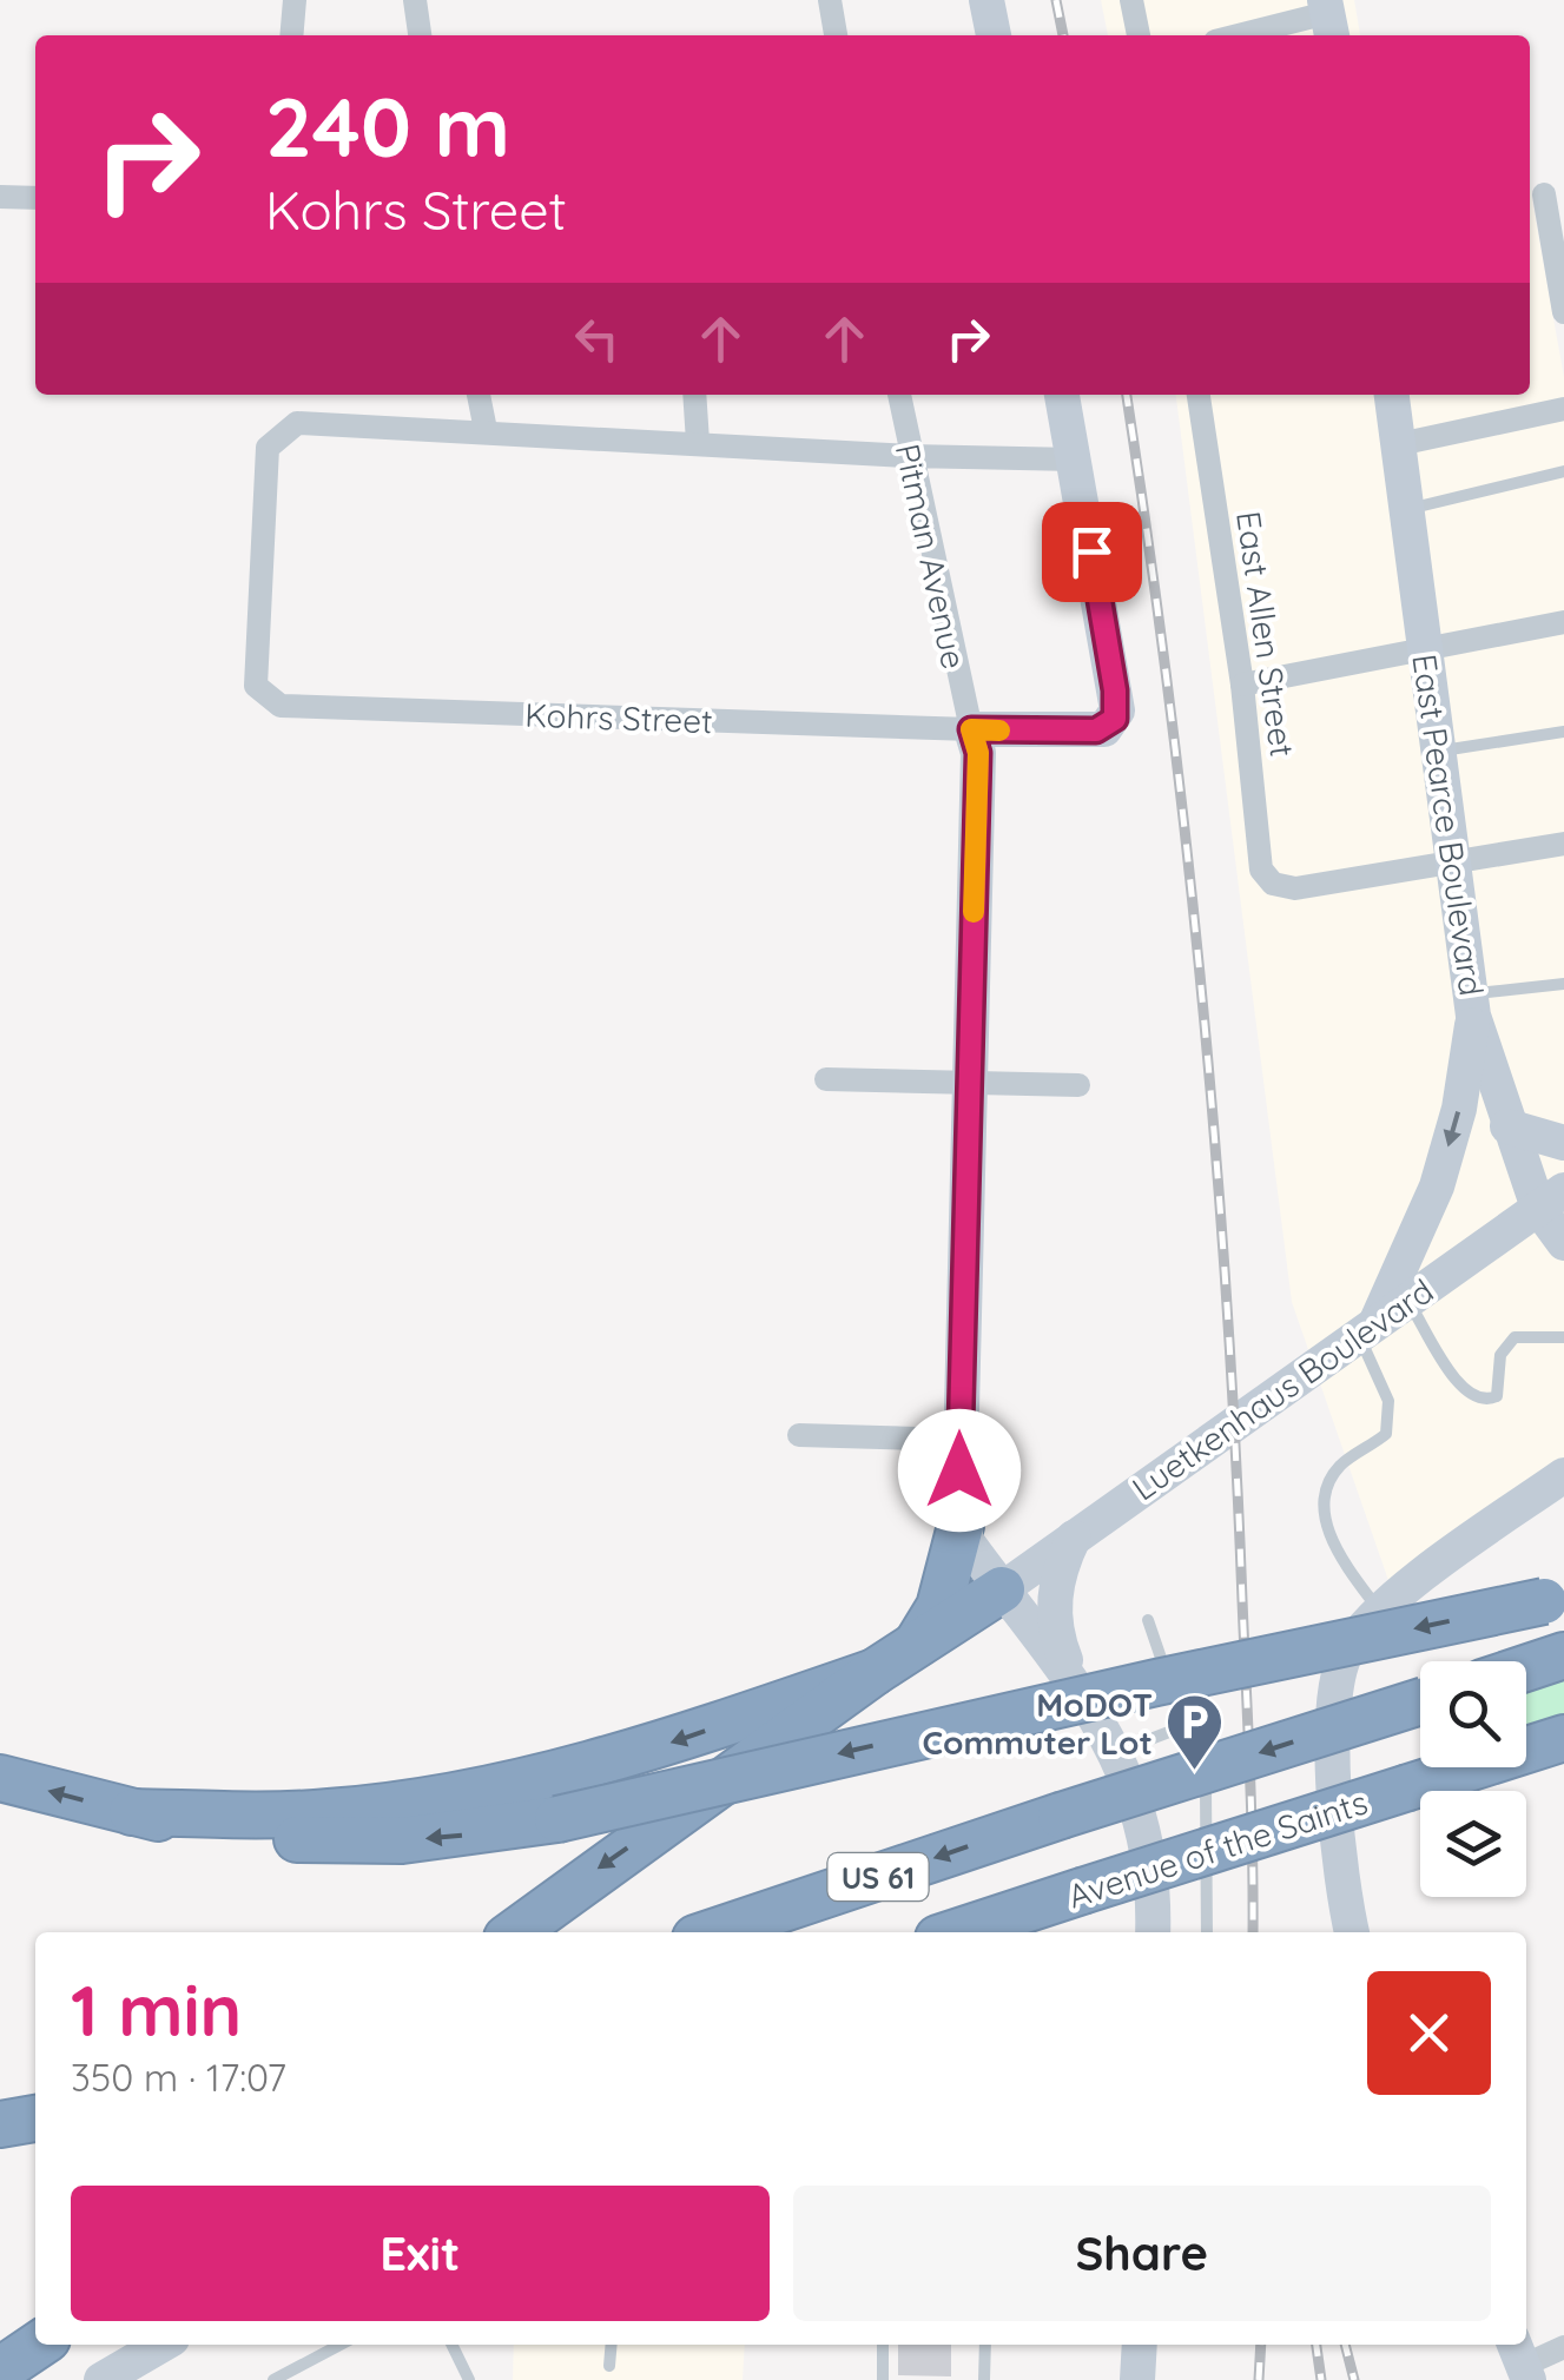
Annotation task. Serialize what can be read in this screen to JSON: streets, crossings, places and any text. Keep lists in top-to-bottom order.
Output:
{
  "streets": {
    "highway": ["Avenue of the Saints", "US 61"],
    "street": [
      "Pitman Avenue",
      "East Allen Street",
      "Kohrs Street",
      "East Pearce Boulevard",
      "Luetkenhaus Boulevard"
    ]
  },
  "crossings": [
    ["Pitman Avenue", "Kohrs Street"],
    ["East Allen Street", "East Pearce Boulevard"],
    ["East Pearce Boulevard", "Luetkenhaus Boulevard"]
  ],
  "places": {
    "parking": ["MoDOT Commuter Lot"]
  },
  "page": {
    "turn": ["240 m", "Kohrs Street"],
    "heading": ["1 min", "350 m · 17:07"],
    "buttons": ["Exit", "Share"]
  }
}
